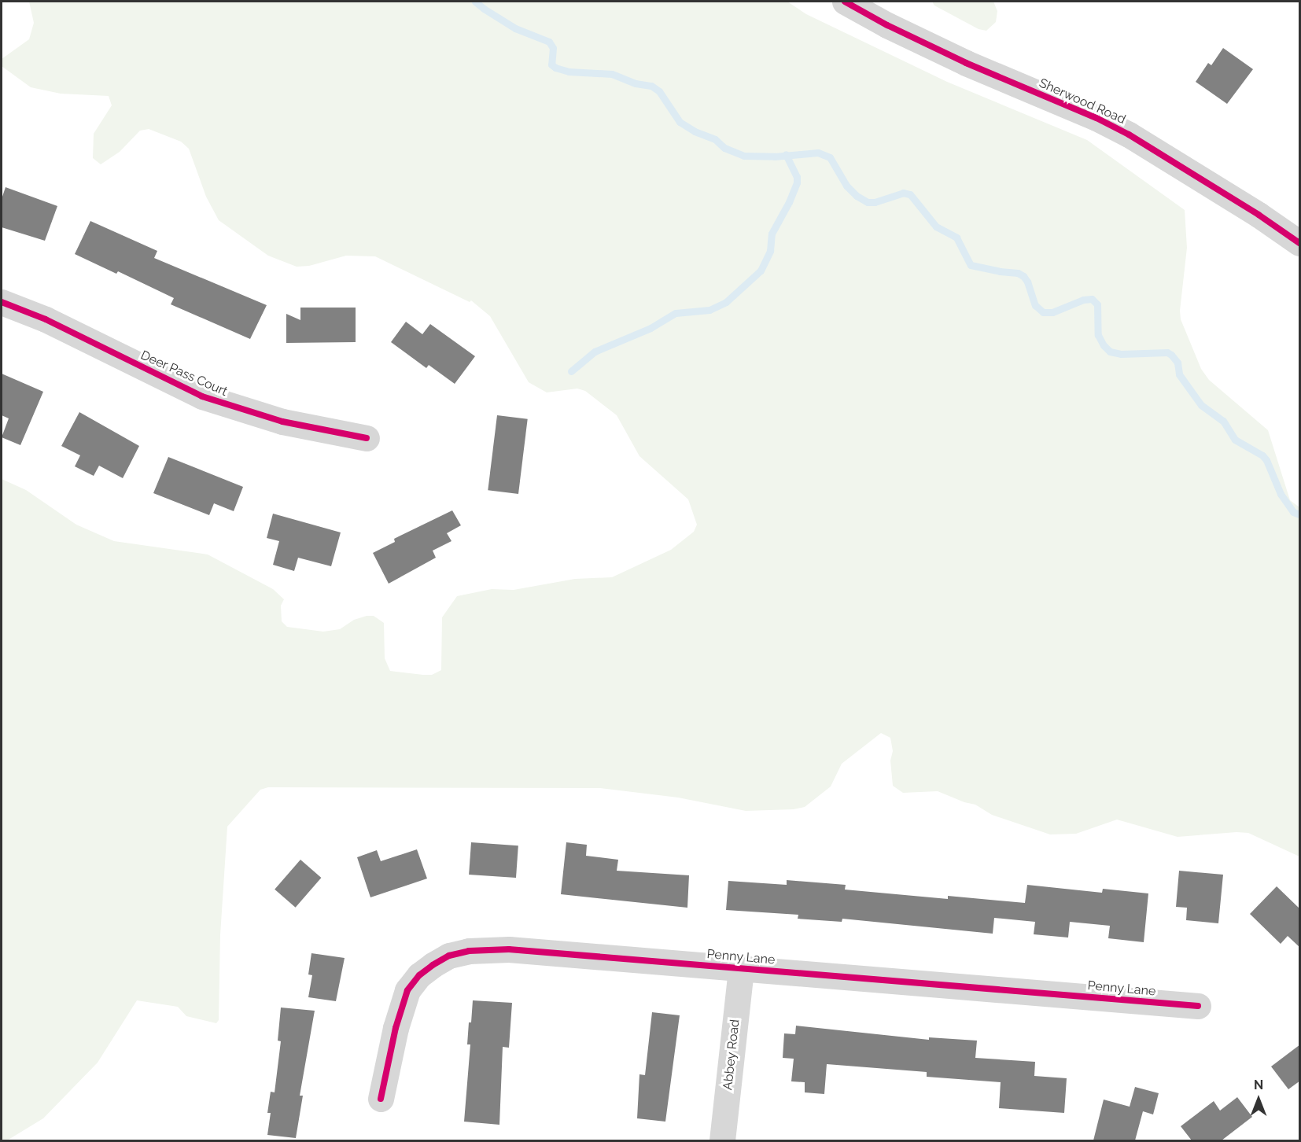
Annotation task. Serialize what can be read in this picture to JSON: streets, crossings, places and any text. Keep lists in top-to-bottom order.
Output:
{
  "streets": {
    "street": [
      "Sherwood Road",
      "Deer Pass Court",
      "Penny Lane",
      "Abbey Road"
    ]
  },
  "crossings": [
    ["Penny Lane", "Abbey Road"]
  ],
  "north": "top"
}
